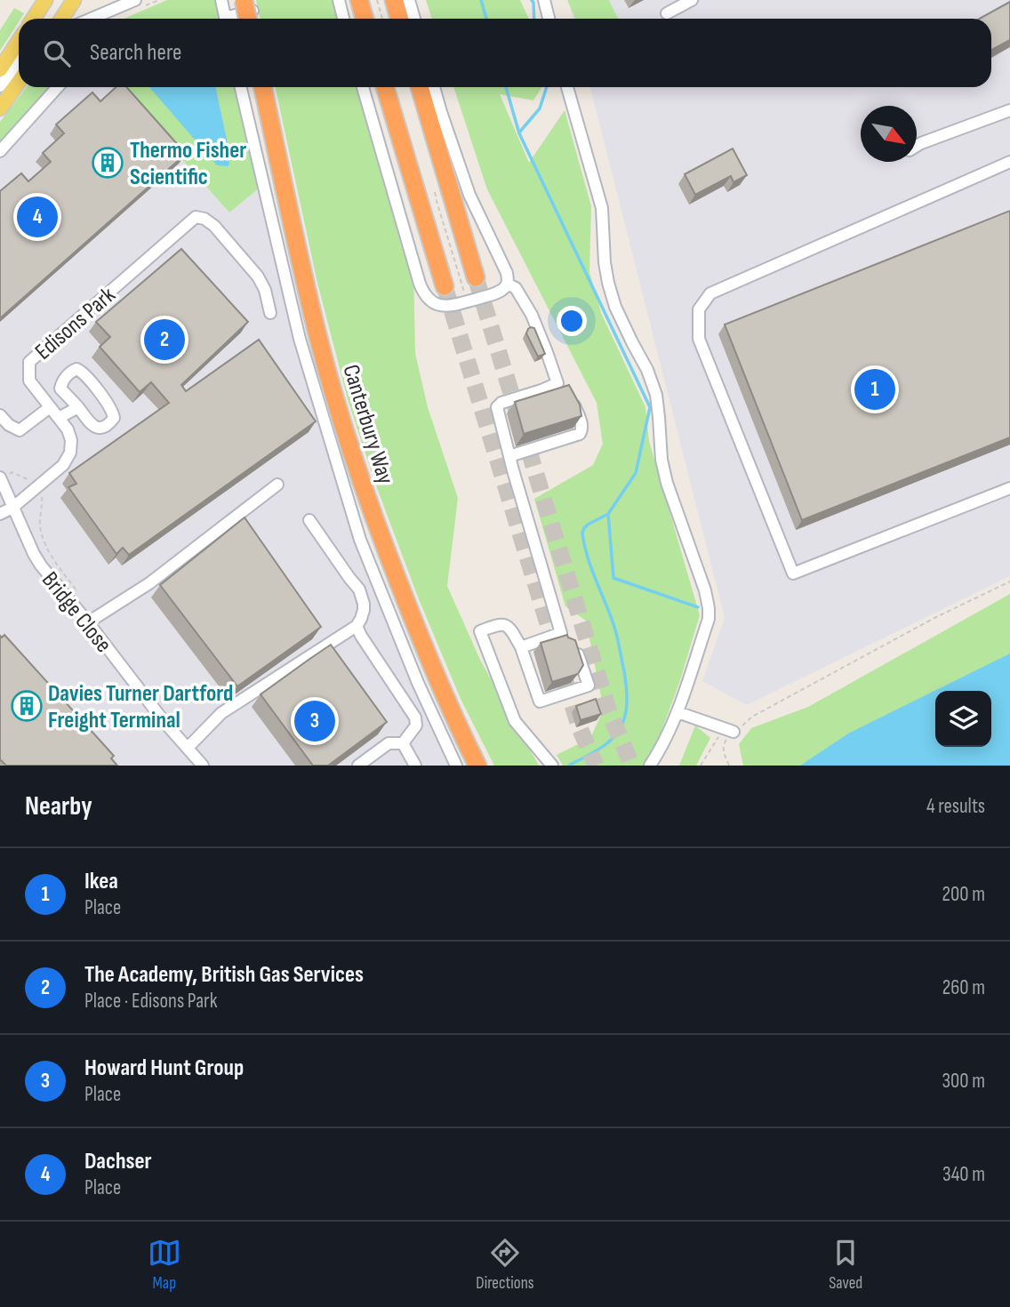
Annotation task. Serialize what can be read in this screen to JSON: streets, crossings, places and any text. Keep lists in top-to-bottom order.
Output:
{
  "streets": {
    "highway": ["Canterbury Way"],
    "street": ["Edisons Park", "Bridge Close"]
  },
  "crossings": [
    ["Edisons Park", "Bridge Close"]
  ],
  "places": {
    "building": ["Thermo Fisher Scientific", "Davies Turner Dartford Freight Terminal"]
  },
  "north": "bottom right",
  "page": {
    "search": "Search here",
    "pins": [
      "4",
      "2",
      "1",
      "3"
    ],
    "heading": ["Nearby", "4 results"],
    "list": [
      {
        "mark": "1",
        "name": "Ikea",
        "note": "Place",
        "value": "200 m"
      },
      {
        "mark": "2",
        "name": "The Academy, British Gas Services",
        "note": "Place · Edisons Park",
        "value": "260 m"
      },
      {
        "mark": "3",
        "name": "Howard Hunt Group",
        "note": "Place",
        "value": "300 m"
      },
      {
        "mark": "4",
        "name": "Dachser",
        "note": "Place",
        "value": "340 m"
      }
    ],
    "nav": ["Map", "Directions", "Saved"]
  }
}
